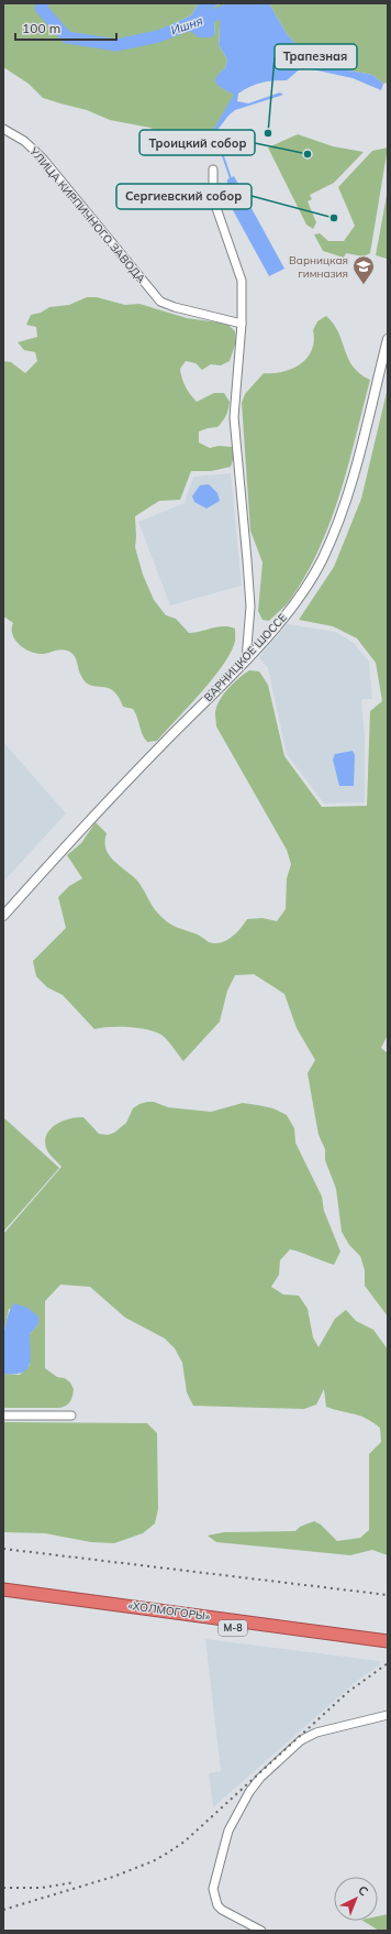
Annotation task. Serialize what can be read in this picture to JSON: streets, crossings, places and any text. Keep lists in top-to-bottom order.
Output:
{
  "streets": {
    "highway": ["«ХОЛМОГОРЫ»", "М-8"],
    "street": ["УЛИЦА КИРПИЧНОГО ЗАВОДА", "ВАРНИЦКОЕ ШОССЕ"]
  },
  "water": ["Ишня"],
  "places": {
    "other": ["Трапезная", "Троицкий собор", "Сергиевский собор"],
    "school or university": ["Варницкая гимназия"]
  },
  "scale_bar": "100 m",
  "north": "top right"
}
